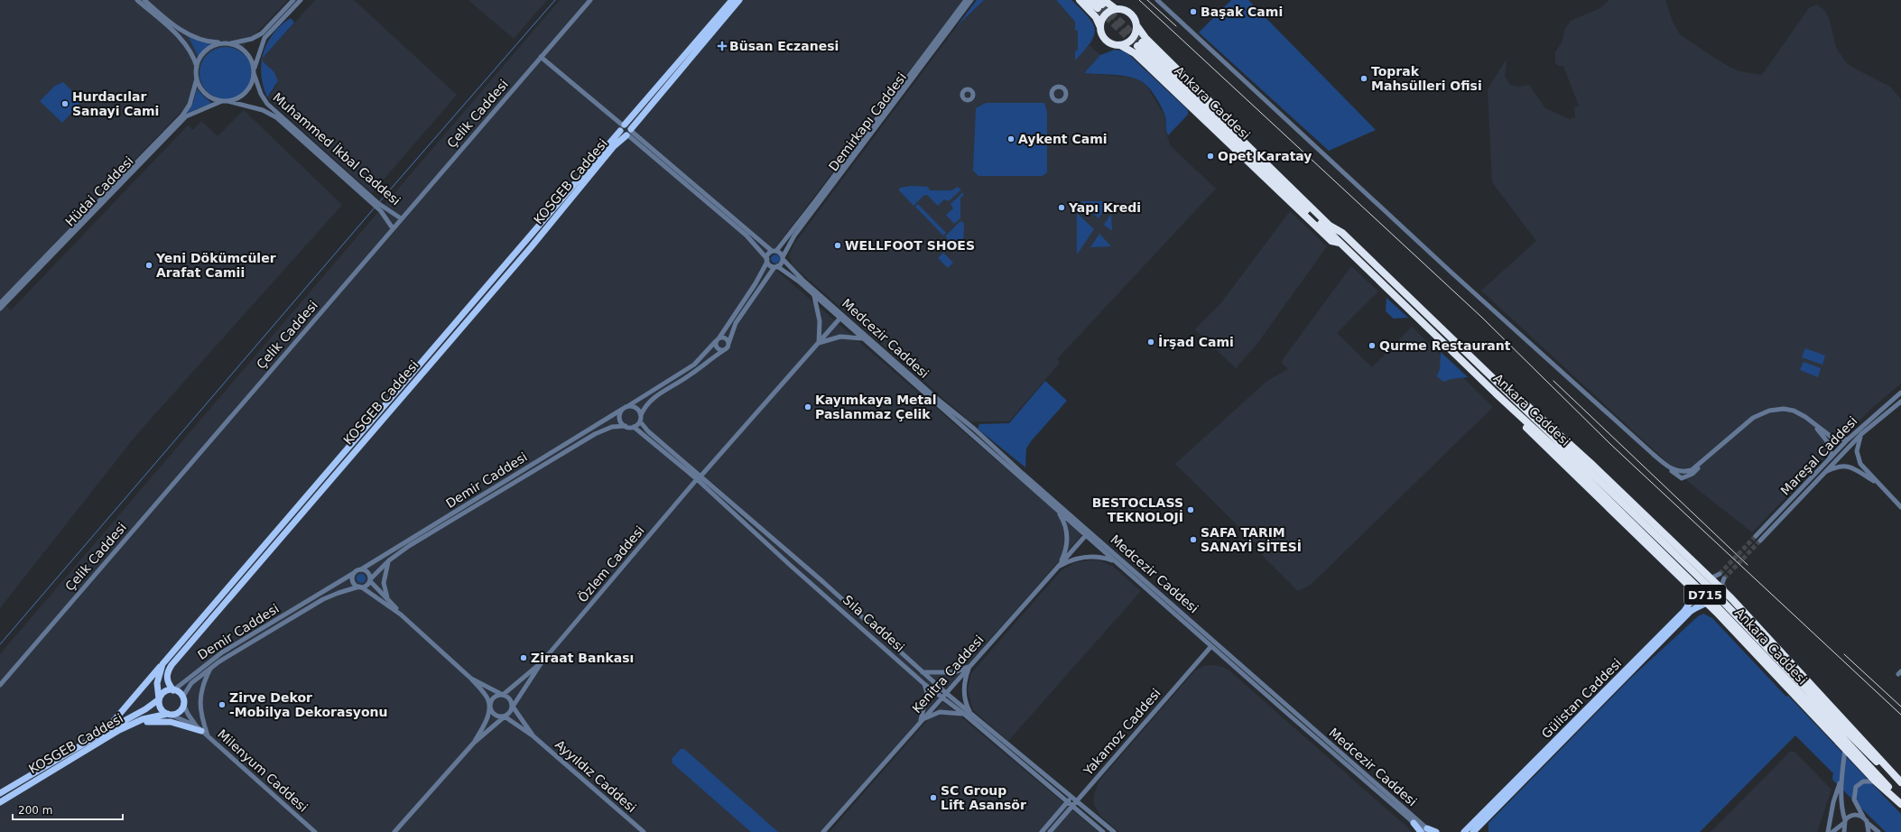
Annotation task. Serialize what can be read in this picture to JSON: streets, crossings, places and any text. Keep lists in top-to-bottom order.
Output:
{
  "streets": {
    "highway": ["Ankara Caddesi", "D715"],
    "main road": ["KOSGEB Caddesi", "Gülistan Caddesi"],
    "street": [
      "Çelik Caddesi",
      "Demirkapı Caddesi",
      "Muhammed İkbal Caddesi",
      "Hüdai Caddesi",
      "Medcezir Caddesi",
      "Mareşal Caddesi",
      "Demir Caddesi",
      "Özlem Caddesi",
      "Sıla Caddesi",
      "Kenitra Caddesi",
      "Yakamoz Caddesi",
      "Milenyum Caddesi",
      "Ayyıldız Caddesi"
    ]
  },
  "crossings": [
    ["Ankara Caddesi", "D715"],
    ["Çelik Caddesi", "Muhammed İkbal Caddesi"],
    ["Demirkapı Caddesi", "Medcezir Caddesi"],
    ["Muhammed İkbal Caddesi", "Hüdai Caddesi"],
    ["KOSGEB Caddesi", "Demir Caddesi"],
    ["KOSGEB Caddesi", "Milenyum Caddesi"],
    ["Medcezir Caddesi", "Özlem Caddesi"],
    ["Medcezir Caddesi", "Kenitra Caddesi"],
    ["Medcezir Caddesi", "Yakamoz Caddesi"],
    ["Demir Caddesi", "Sıla Caddesi"],
    ["Demir Caddesi", "Milenyum Caddesi"],
    ["Özlem Caddesi", "Sıla Caddesi"],
    ["Özlem Caddesi", "Ayyıldız Caddesi"],
    ["Sıla Caddesi", "Kenitra Caddesi"],
    ["Sıla Caddesi", "Yakamoz Caddesi"]
  ],
  "places": {
    "other": [
      "Başak Cami",
      "Toprak Mahsülleri Ofisi",
      "Hurdacılar Sanayi Cami",
      "Aykent Cami",
      "Opet Karatay",
      "Yapı Kredi",
      "WELLFOOT SHOES",
      "Yeni Dökümcüler Arafat Camii",
      "İrşad Cami",
      "Qurme Restaurant",
      "Kayımkaya Metal Paslanmaz Çelik",
      "BESTOCLASS TEKNOLOJİ",
      "SAFA TARIM SANAYİ SİTESİ",
      "Ziraat Bankası",
      "Zirve Dekor -Mobilya Dekorasyonu",
      "SC Group Lift Asansör"
    ],
    "health": ["Büsan Eczanesi"]
  },
  "scale_bar": "200 m"
}
